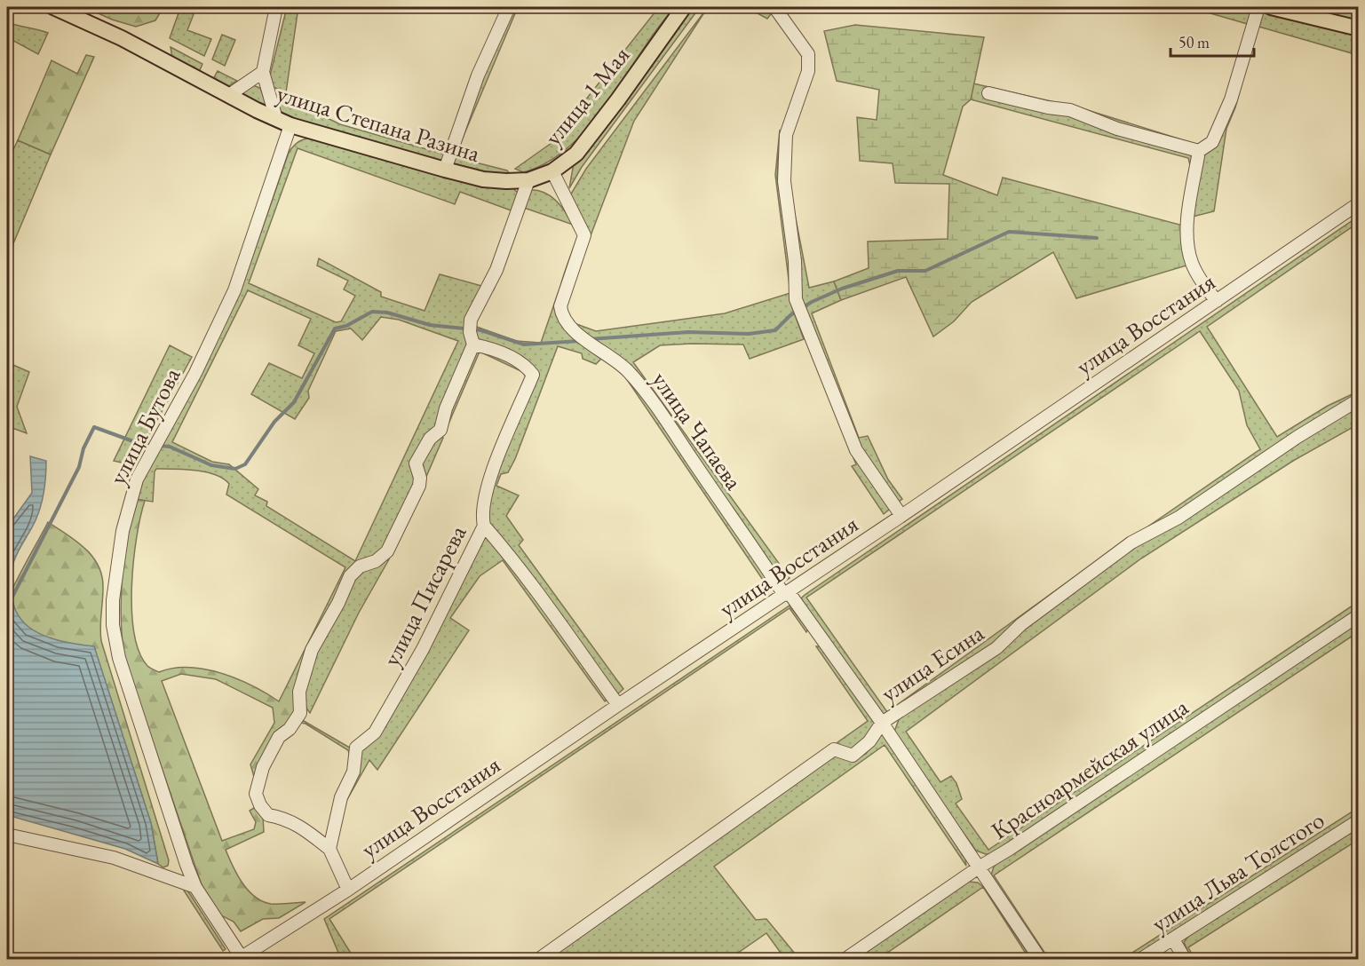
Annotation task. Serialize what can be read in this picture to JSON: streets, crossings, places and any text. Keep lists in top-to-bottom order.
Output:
{
  "streets": {
    "main road": ["улица 1 Мая", "улица Степана Разина"],
    "street": [
      "улица Восстания",
      "улица Бутова",
      "улица Чапаева",
      "улица Писарева",
      "улица Есина",
      "Красноармейская улица",
      "улица Льва Толстого"
    ]
  },
  "crossings": [
    ["улица 1 Мая", "улица Степана Разина"],
    ["улица 1 Мая", "улица Чапаева"],
    ["улица Степана Разина", "улица Бутова"],
    ["улица Восстания", "улица Бутова"],
    ["улица Восстания", "улица Чапаева"],
    ["улица Чапаева", "улица Есина"],
    ["улица Чапаева", "Красноармейская улица"]
  ],
  "scale_bar": "50 m"
}
